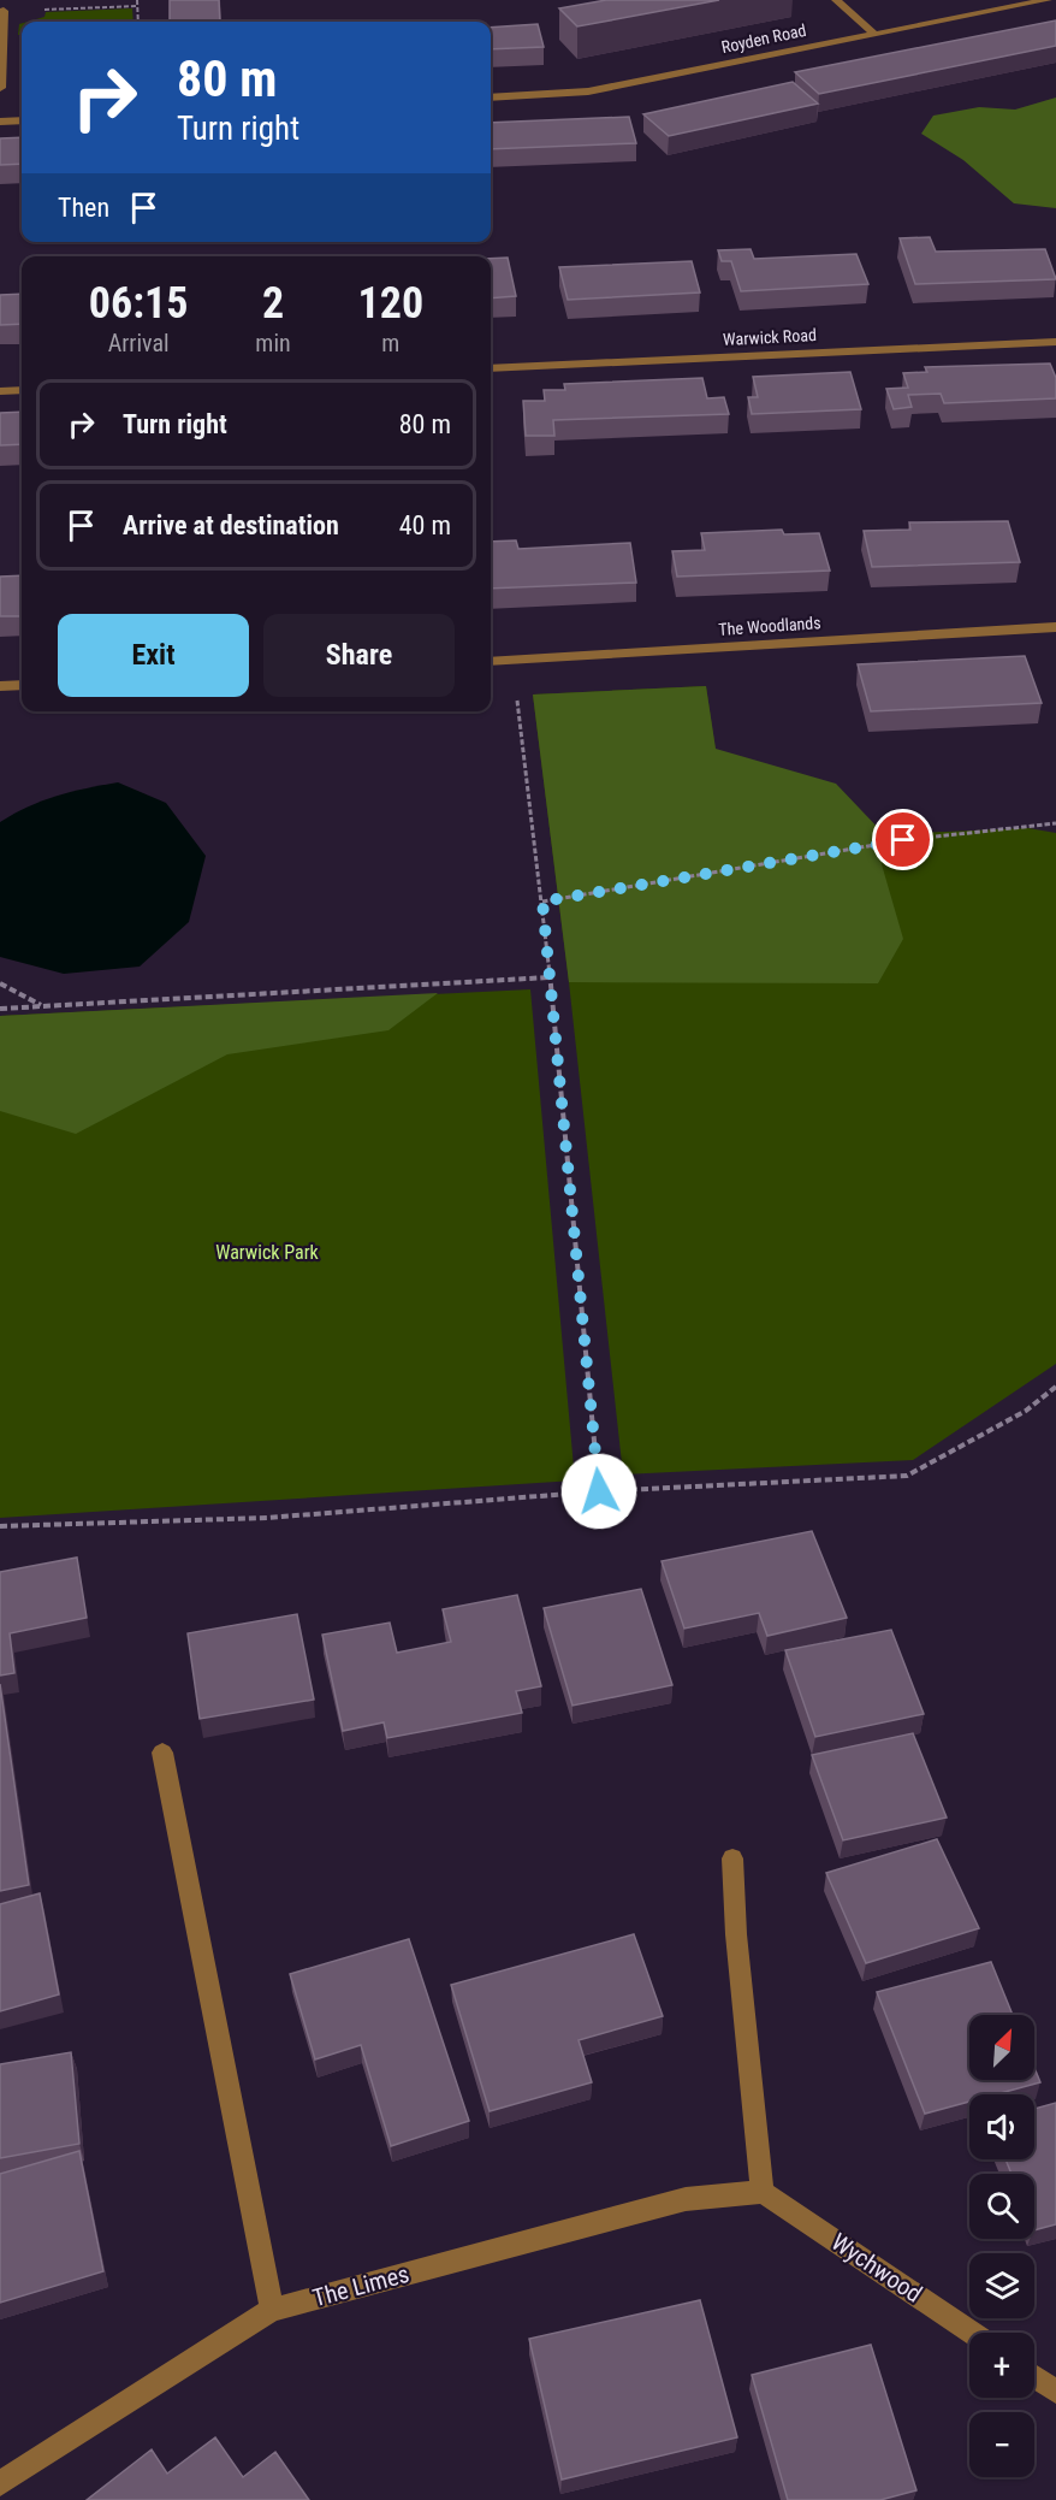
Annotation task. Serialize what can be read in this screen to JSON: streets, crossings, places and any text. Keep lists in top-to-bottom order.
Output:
{
  "streets": {
    "street": [
      "Royden Road",
      "Warwick Road",
      "The Woodlands",
      "Wychwood",
      "The Limes"
    ]
  },
  "crossings": [
    ["Wychwood", "The Limes"]
  ],
  "parks": ["Warwick Park"],
  "north": "top right",
  "page": {
    "turn": ["80 m", "Turn right"],
    "then": "Then",
    "eta": [
      "06:15",
      "Arrival",
      "2",
      "min",
      "120",
      "m"
    ],
    "list": [
      {
        "name": "Turn right",
        "value": "80 m"
      },
      {
        "name": "Arrive at destination",
        "value": "40 m"
      }
    ],
    "buttons": ["Exit", "Share"],
    "map_buttons": ["+", "−"]
  }
}
